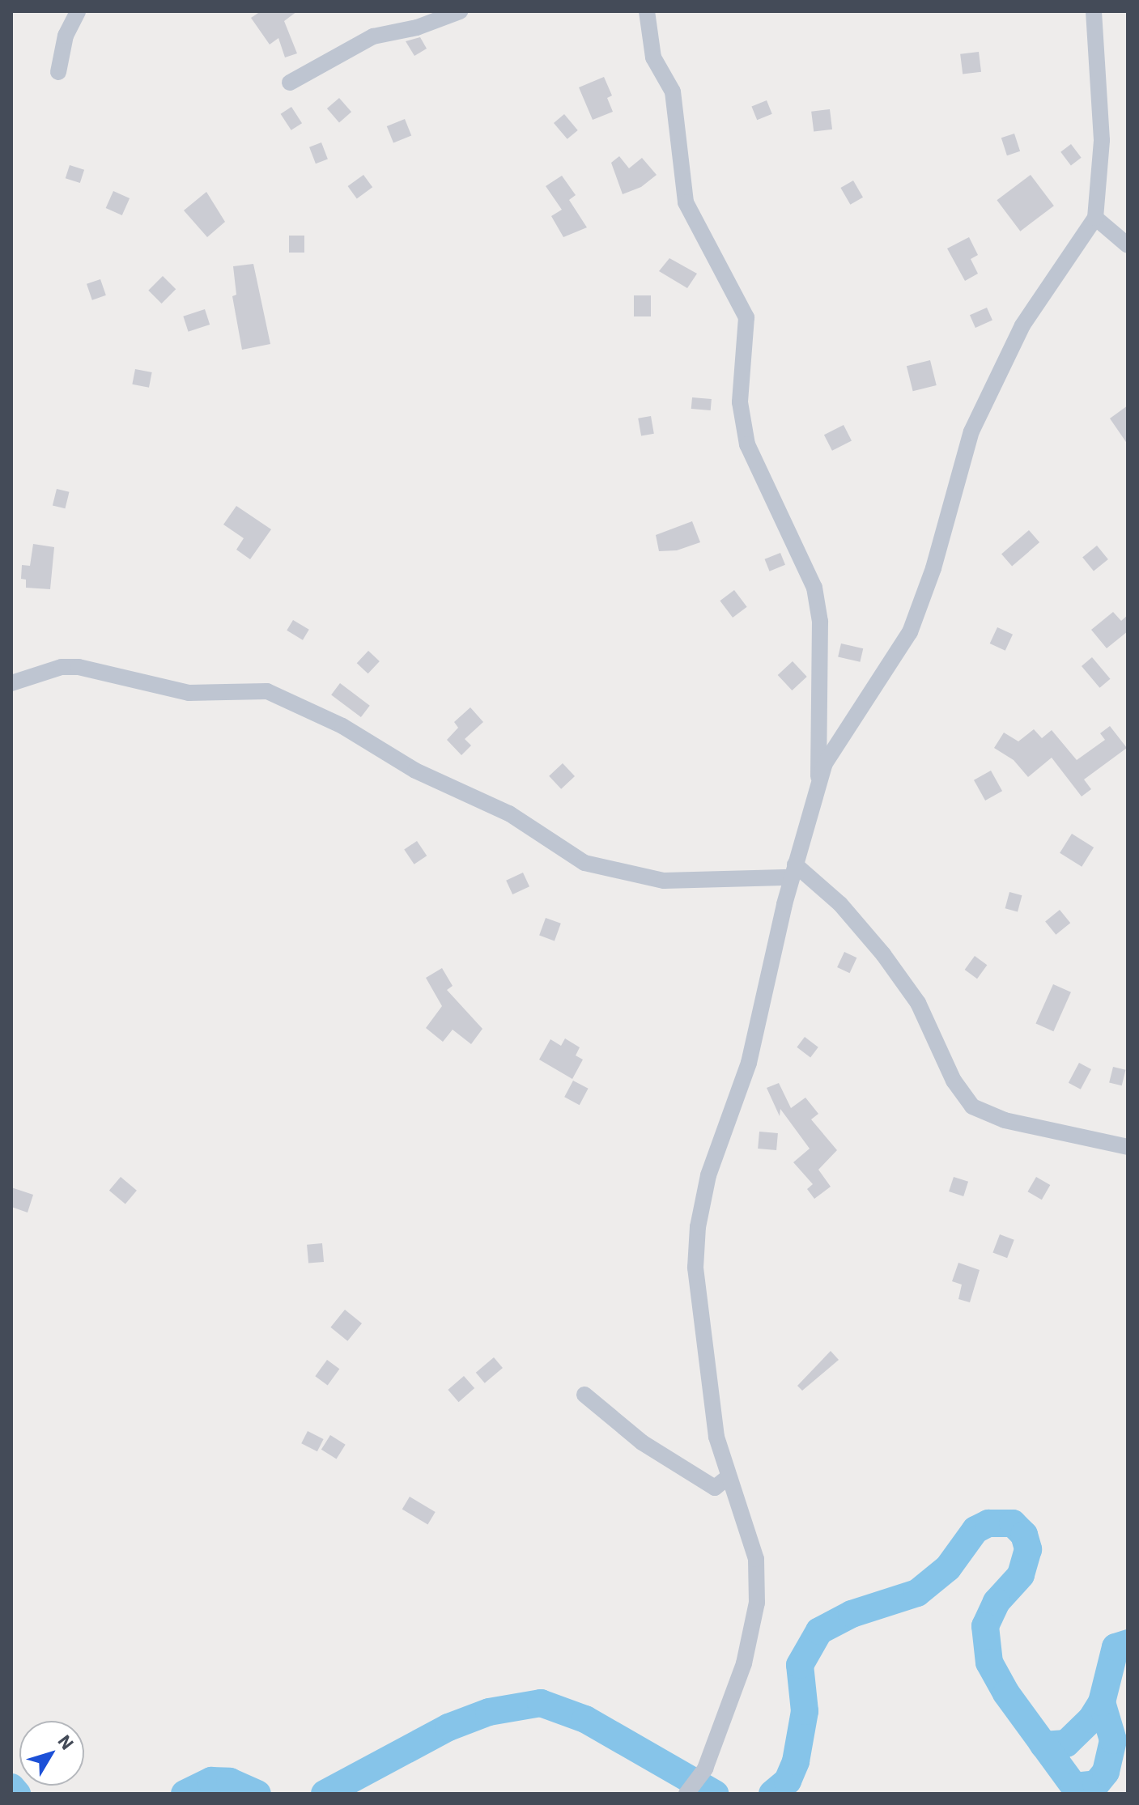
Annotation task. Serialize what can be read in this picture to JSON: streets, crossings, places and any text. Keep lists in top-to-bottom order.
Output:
{
  "north": "top right"
}
